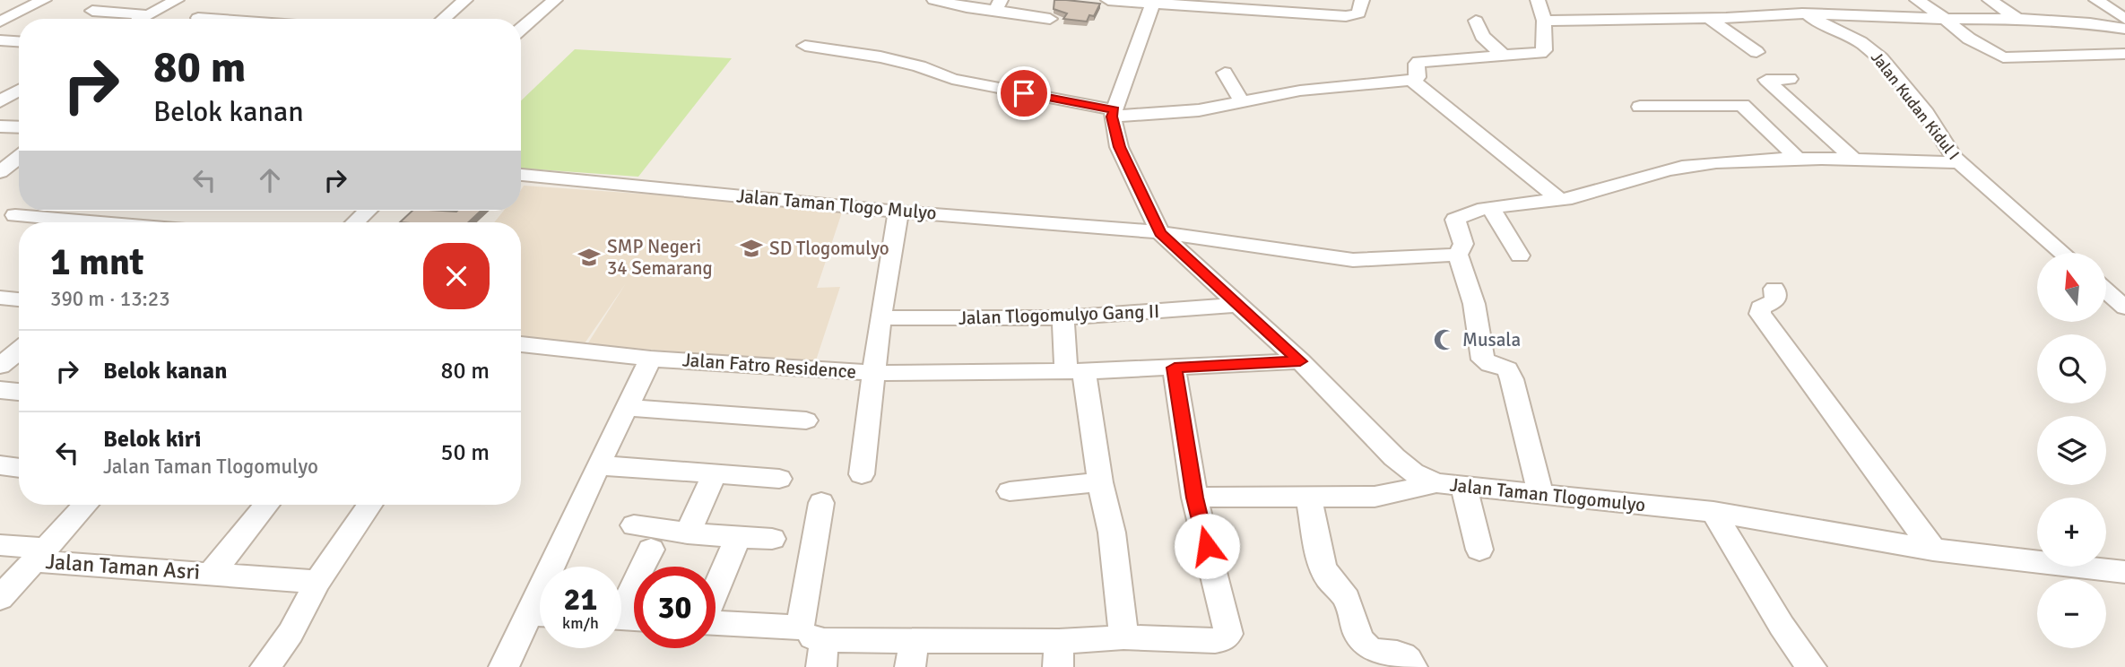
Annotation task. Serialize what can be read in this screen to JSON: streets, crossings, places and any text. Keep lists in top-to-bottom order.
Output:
{
  "streets": {
    "street": [
      "Jalan Kudan Kidul I",
      "Jalan Taman Tlogo Mulyo",
      "Jalan Tlogomulyo Gang II",
      "Jalan Fatro Residence",
      "Jalan Taman Tlogomulyo",
      "Jalan Taman Asri"
    ]
  },
  "crossings": [
    ["Jalan Taman Tlogo Mulyo", "Jalan Fatro Residence"],
    ["Jalan Taman Tlogo Mulyo", "Jalan Taman Tlogomulyo"],
    ["Jalan Tlogomulyo Gang II", "Jalan Fatro Residence"],
    ["Jalan Tlogomulyo Gang II", "Jalan Taman Tlogomulyo"]
  ],
  "places": {
    "school or university": ["SD Tlogomulyo", "SMP Negeri 34 Semarang"],
    "mosque": ["Musala"]
  },
  "north": "top",
  "page": {
    "turn": ["80 m", "Belok kanan"],
    "heading": ["1 mnt", "390 m · 13:23"],
    "map_buttons": ["+", "−"],
    "list": [
      {
        "name": "Belok kanan",
        "value": "80 m"
      },
      {
        "name": "Belok kiri",
        "note": "Jalan Taman Tlogomulyo",
        "value": "50 m"
      }
    ],
    "speed": "21 km/h",
    "limit": "30"
  }
}
